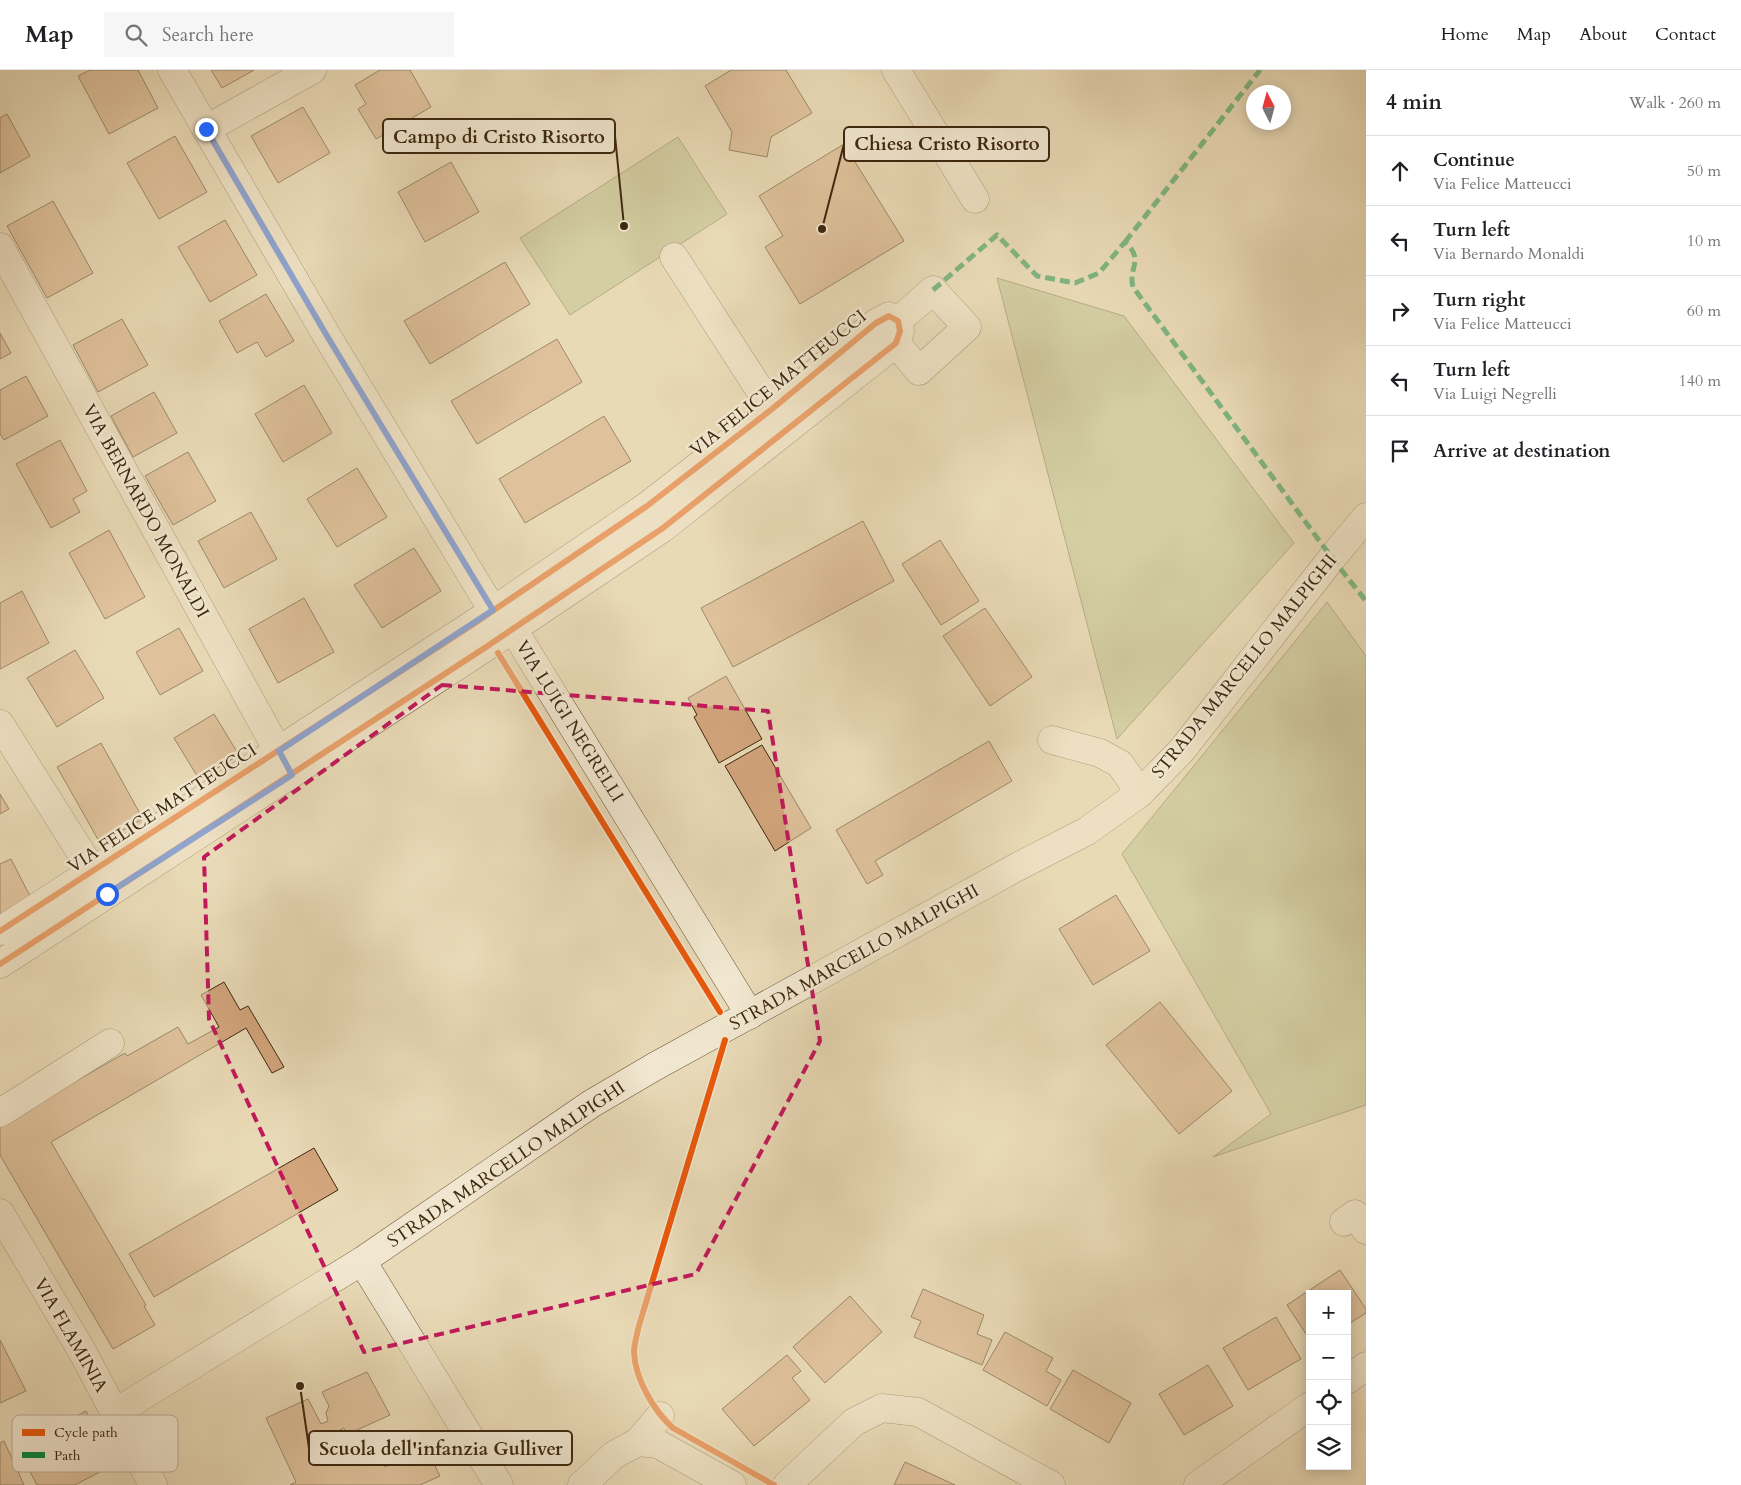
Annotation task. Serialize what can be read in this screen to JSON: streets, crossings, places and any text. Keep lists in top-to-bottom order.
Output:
{
  "streets": {
    "street": [
      "VIA FELICE MATTEUCCI",
      "VIA BERNARDO MONALDI",
      "STRADA MARCELLO MALPIGHI",
      "VIA LUIGI NEGRELLI",
      "VIA FLAMINIA"
    ]
  },
  "crossings": [
    ["VIA FELICE MATTEUCCI", "VIA BERNARDO MONALDI"],
    ["VIA FELICE MATTEUCCI", "VIA LUIGI NEGRELLI"],
    ["STRADA MARCELLO MALPIGHI", "VIA LUIGI NEGRELLI"],
    ["STRADA MARCELLO MALPIGHI", "VIA FLAMINIA"]
  ],
  "places": ["Campo di Cristo Risorto", "Chiesa Cristo Risorto", "Scuola dell'infanzia Gulliver"],
  "legend": ["Cycle path", "Path"],
  "north": "top",
  "page": {
    "header": "Map",
    "search": "Search here",
    "nav": [
      "Home",
      "Map",
      "About",
      "Contact"
    ],
    "heading": ["4 min", "Walk · 260 m"],
    "list": [
      ["Continue", "Via Felice Matteucci", "50 m"],
      ["Turn left", "Via Bernardo Monaldi", "10 m"],
      ["Turn right", "Via Felice Matteucci", "60 m"],
      ["Turn left", "Via Luigi Negrelli", "140 m"],
      "Arrive at destination"
    ],
    "map_buttons": ["+", "−"]
  }
}
